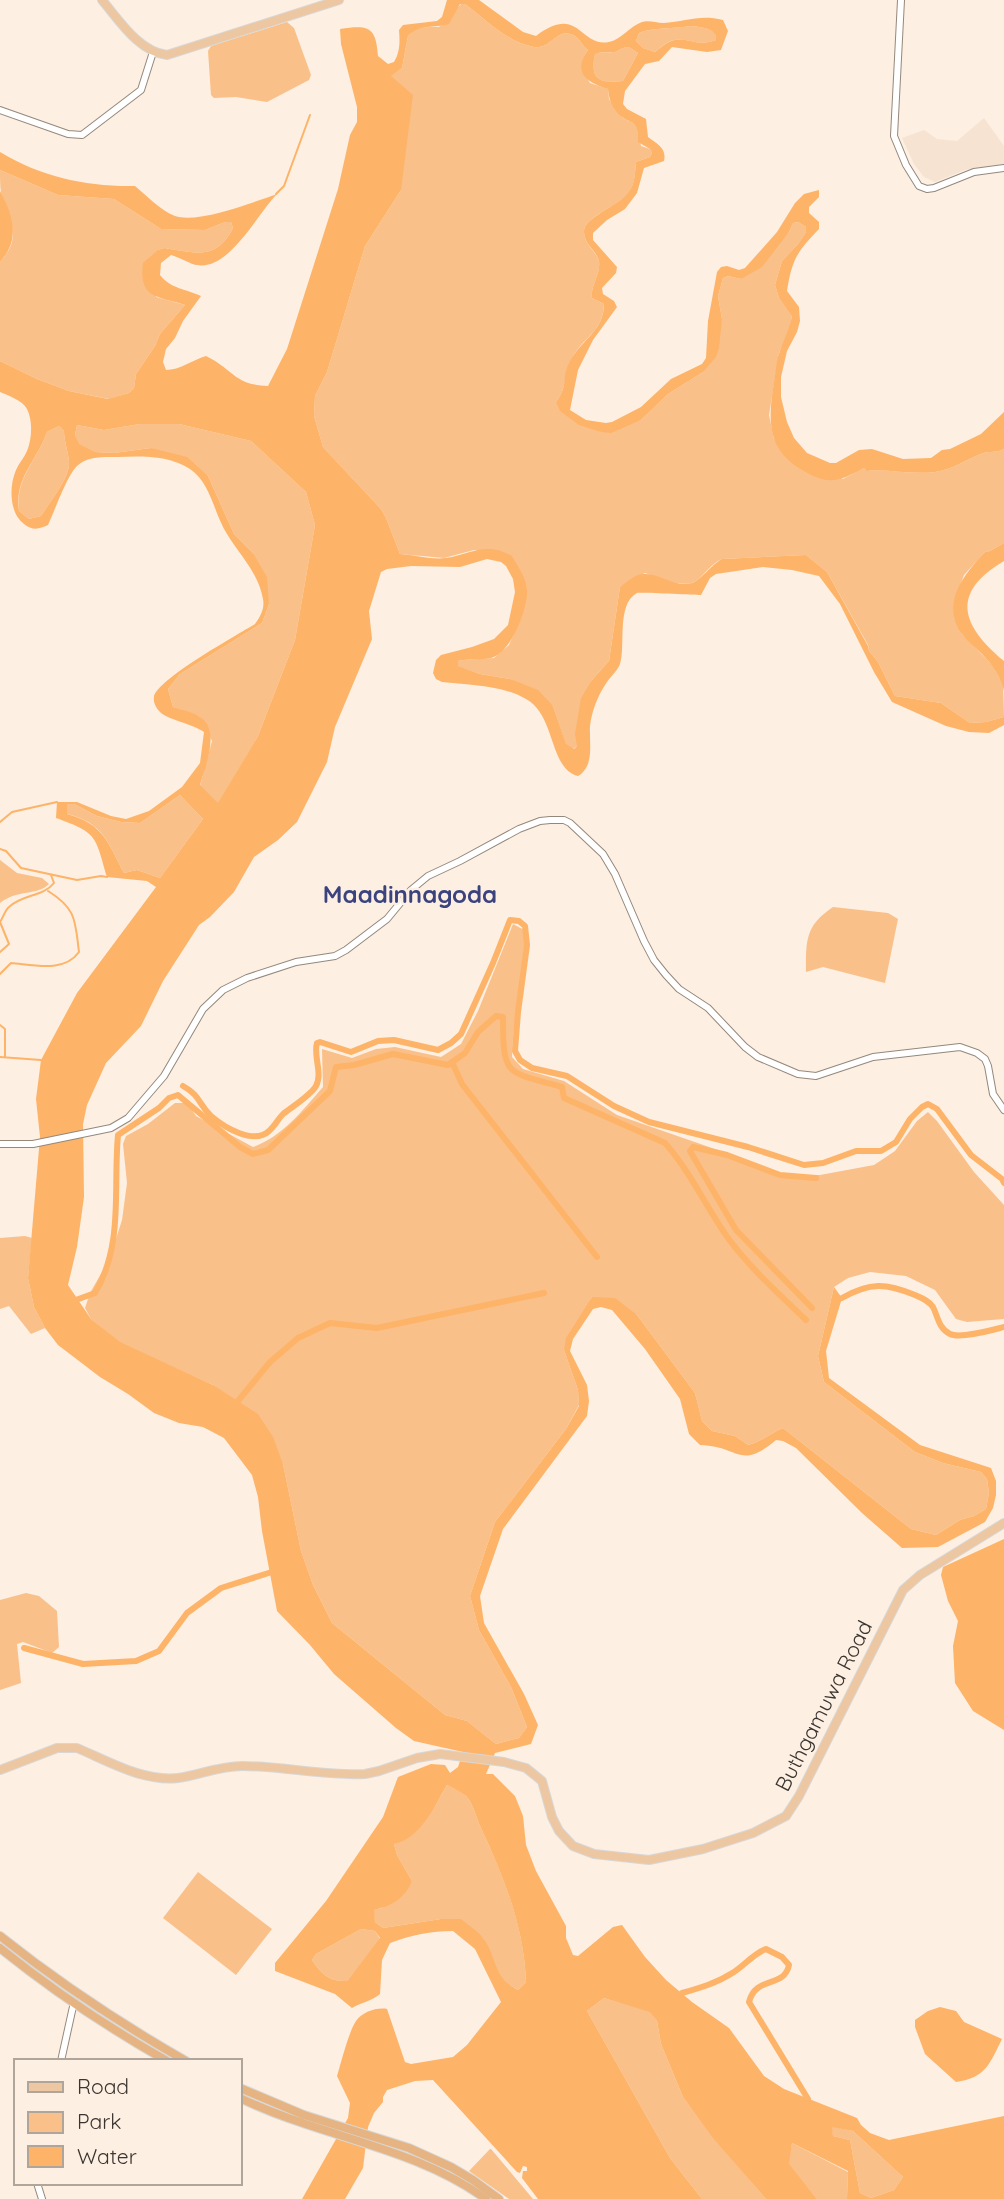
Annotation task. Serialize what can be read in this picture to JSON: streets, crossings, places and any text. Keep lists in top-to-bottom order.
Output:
{
  "streets": {
    "main road": ["Buthgamuwa Road"]
  },
  "districts": ["Maadinnagoda"],
  "legend": ["Road", "Park", "Water"]
}
